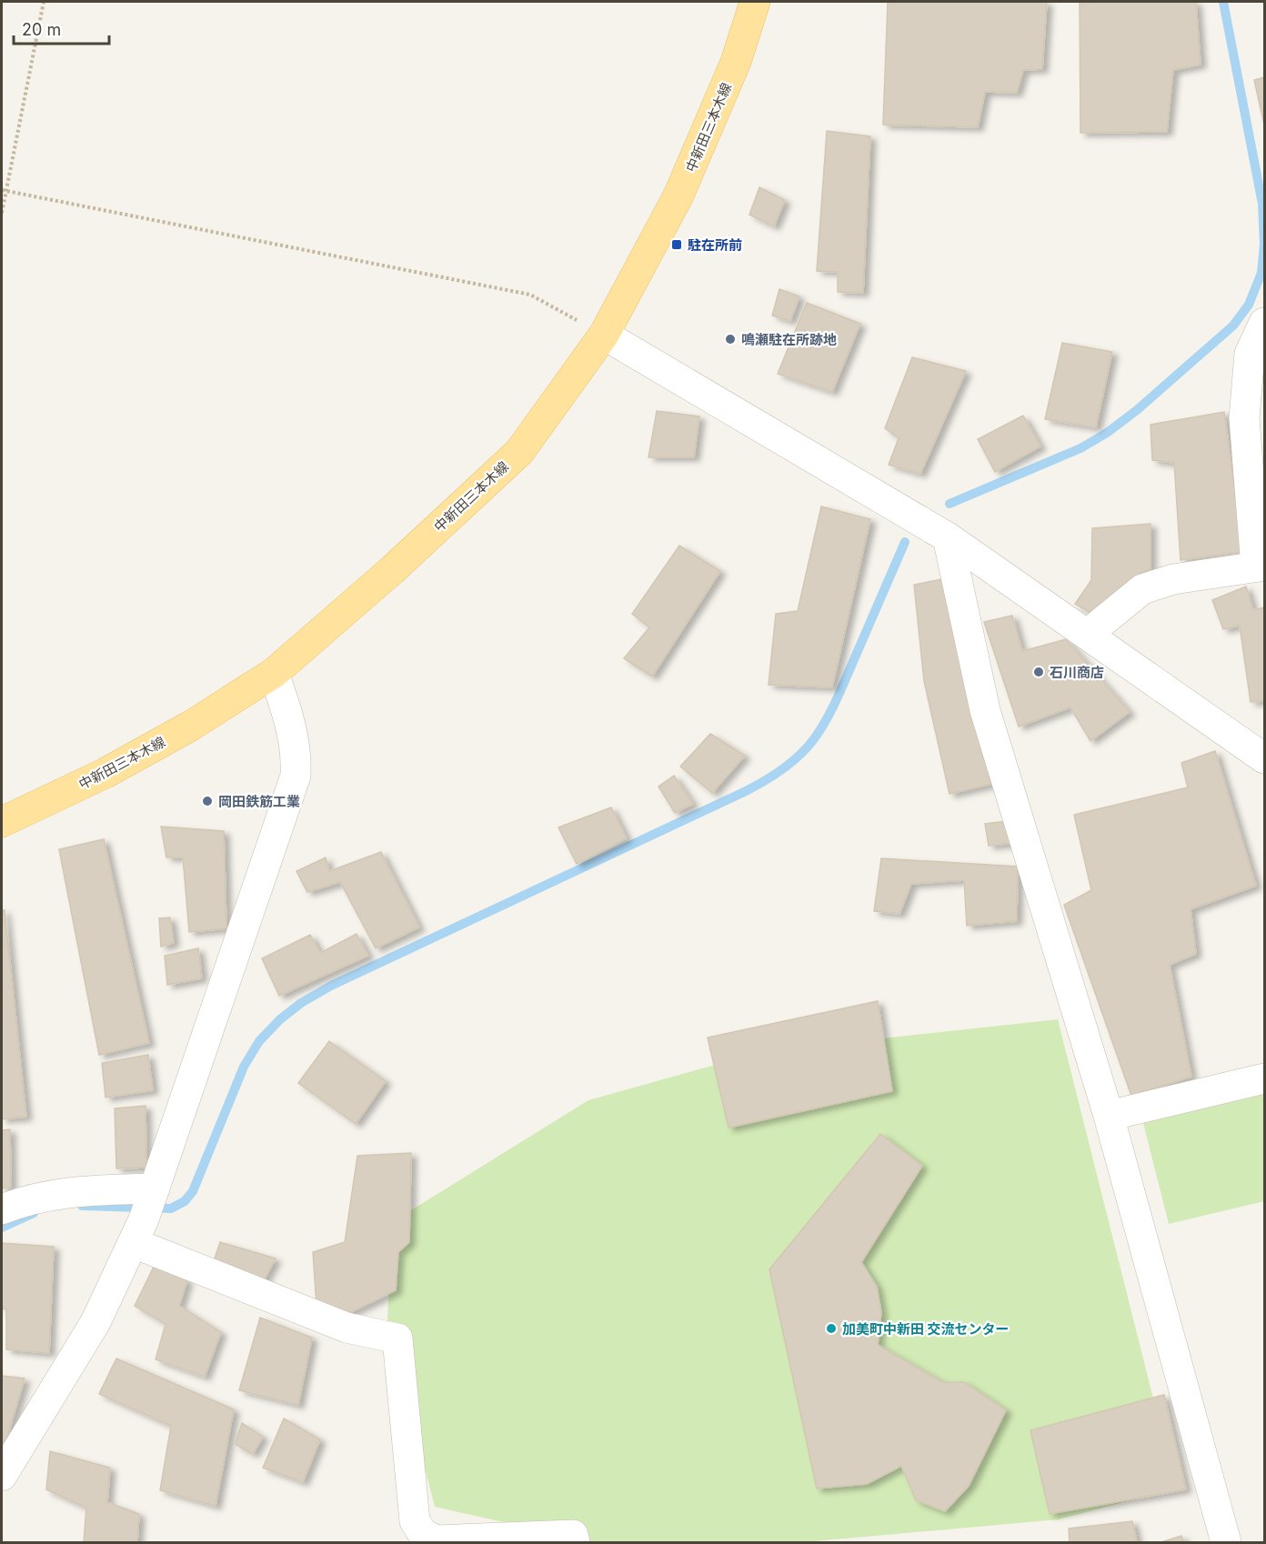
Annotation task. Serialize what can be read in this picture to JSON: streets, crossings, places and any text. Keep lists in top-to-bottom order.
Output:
{
  "streets": {
    "main road": ["中新田三本木線"]
  },
  "places": {
    "transit": ["駐在所前"],
    "other": [
      "鳴瀬駐在所跡地",
      "石川商店",
      "岡田鉄筋工業",
      "加美町中新田 交流センター"
    ]
  },
  "scale_bar": "20 m"
}
